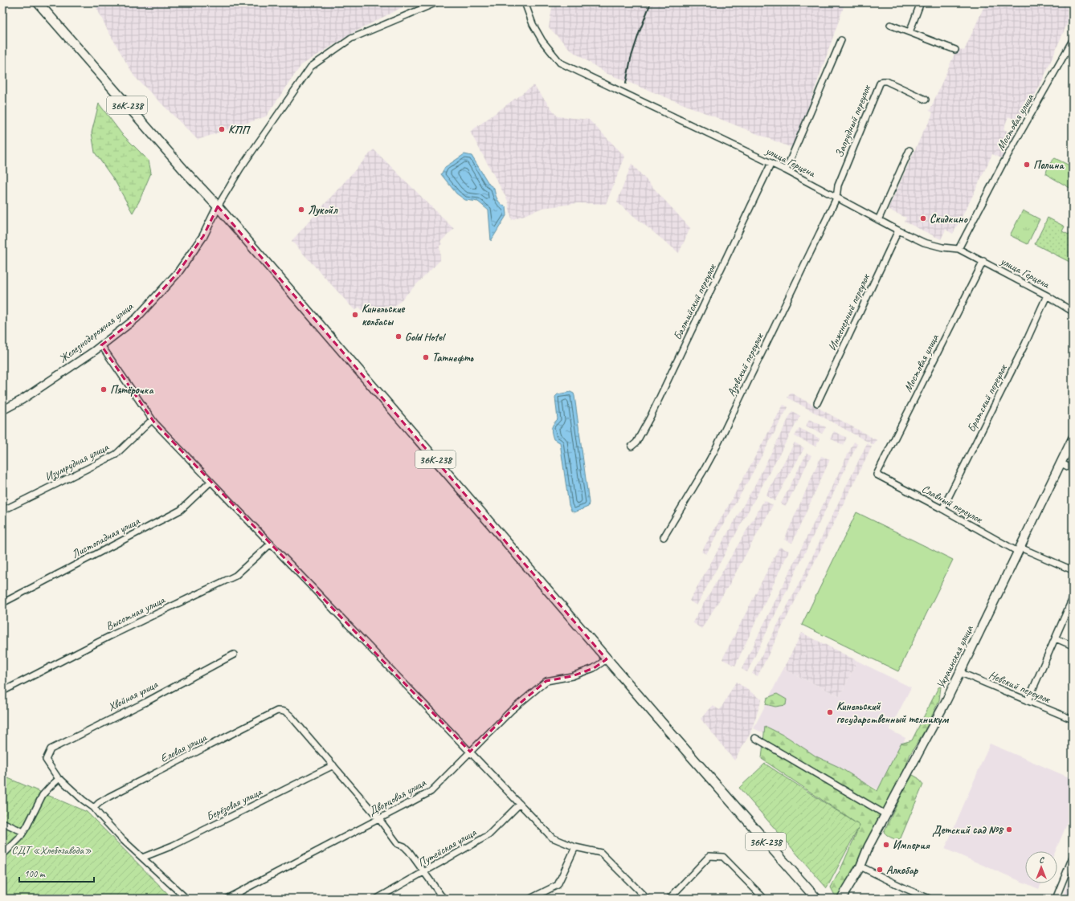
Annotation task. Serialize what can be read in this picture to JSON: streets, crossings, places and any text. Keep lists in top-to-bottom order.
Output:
{
  "streets": {
    "main road": ["36К-238", "Украинская улица"],
    "street": [
      "Запрудный переулок",
      "Мостовая улица",
      "улица Герцена",
      "Балтийский переулок",
      "Инженерный переулок",
      "Железнодорожная улица",
      "Азовский переулок",
      "Братский переулок",
      "Изумрудная улица",
      "Славный переулок",
      "Листопадная улица",
      "Высотная улица",
      "Невский переулок",
      "Хвойная улица",
      "Еловая улица",
      "Дворцовая улица",
      "Берёзовая улица",
      "Путейская улица"
    ]
  },
  "crossings": [
    ["36К-238", "Железнодорожная улица"],
    ["36К-238", "Дворцовая улица"],
    ["Запрудный переулок", "улица Герцена"],
    ["Запрудный переулок", "Азовский переулок"],
    ["Мостовая улица", "улица Герцена"],
    ["Мостовая улица", "Славный переулок"],
    ["улица Герцена", "Балтийский переулок"],
    ["улица Герцена", "Инженерный переулок"],
    ["улица Герцена", "Азовский переулок"],
    ["улица Герцена", "Братский переулок"],
    ["Братский переулок", "Славный переулок"],
    ["Славный переулок", "Украинская улица"],
    ["Украинская улица", "Невский переулок"],
    ["Еловая улица", "Берёзовая улица"]
  ],
  "parks": ["СДТ «Хлебозавода»"],
  "places": [
    "КПП",
    "Полина",
    "Лукойл",
    "Скидкино",
    "Кинельские колбасы",
    "Gold Hotel",
    "Татнефть",
    "Пятёрочка",
    "Кинельский государственный техникум",
    "Детский сад №8",
    "Империя",
    "Алкобар"
  ],
  "scale_bar": "100 m",
  "north": "top"
}
